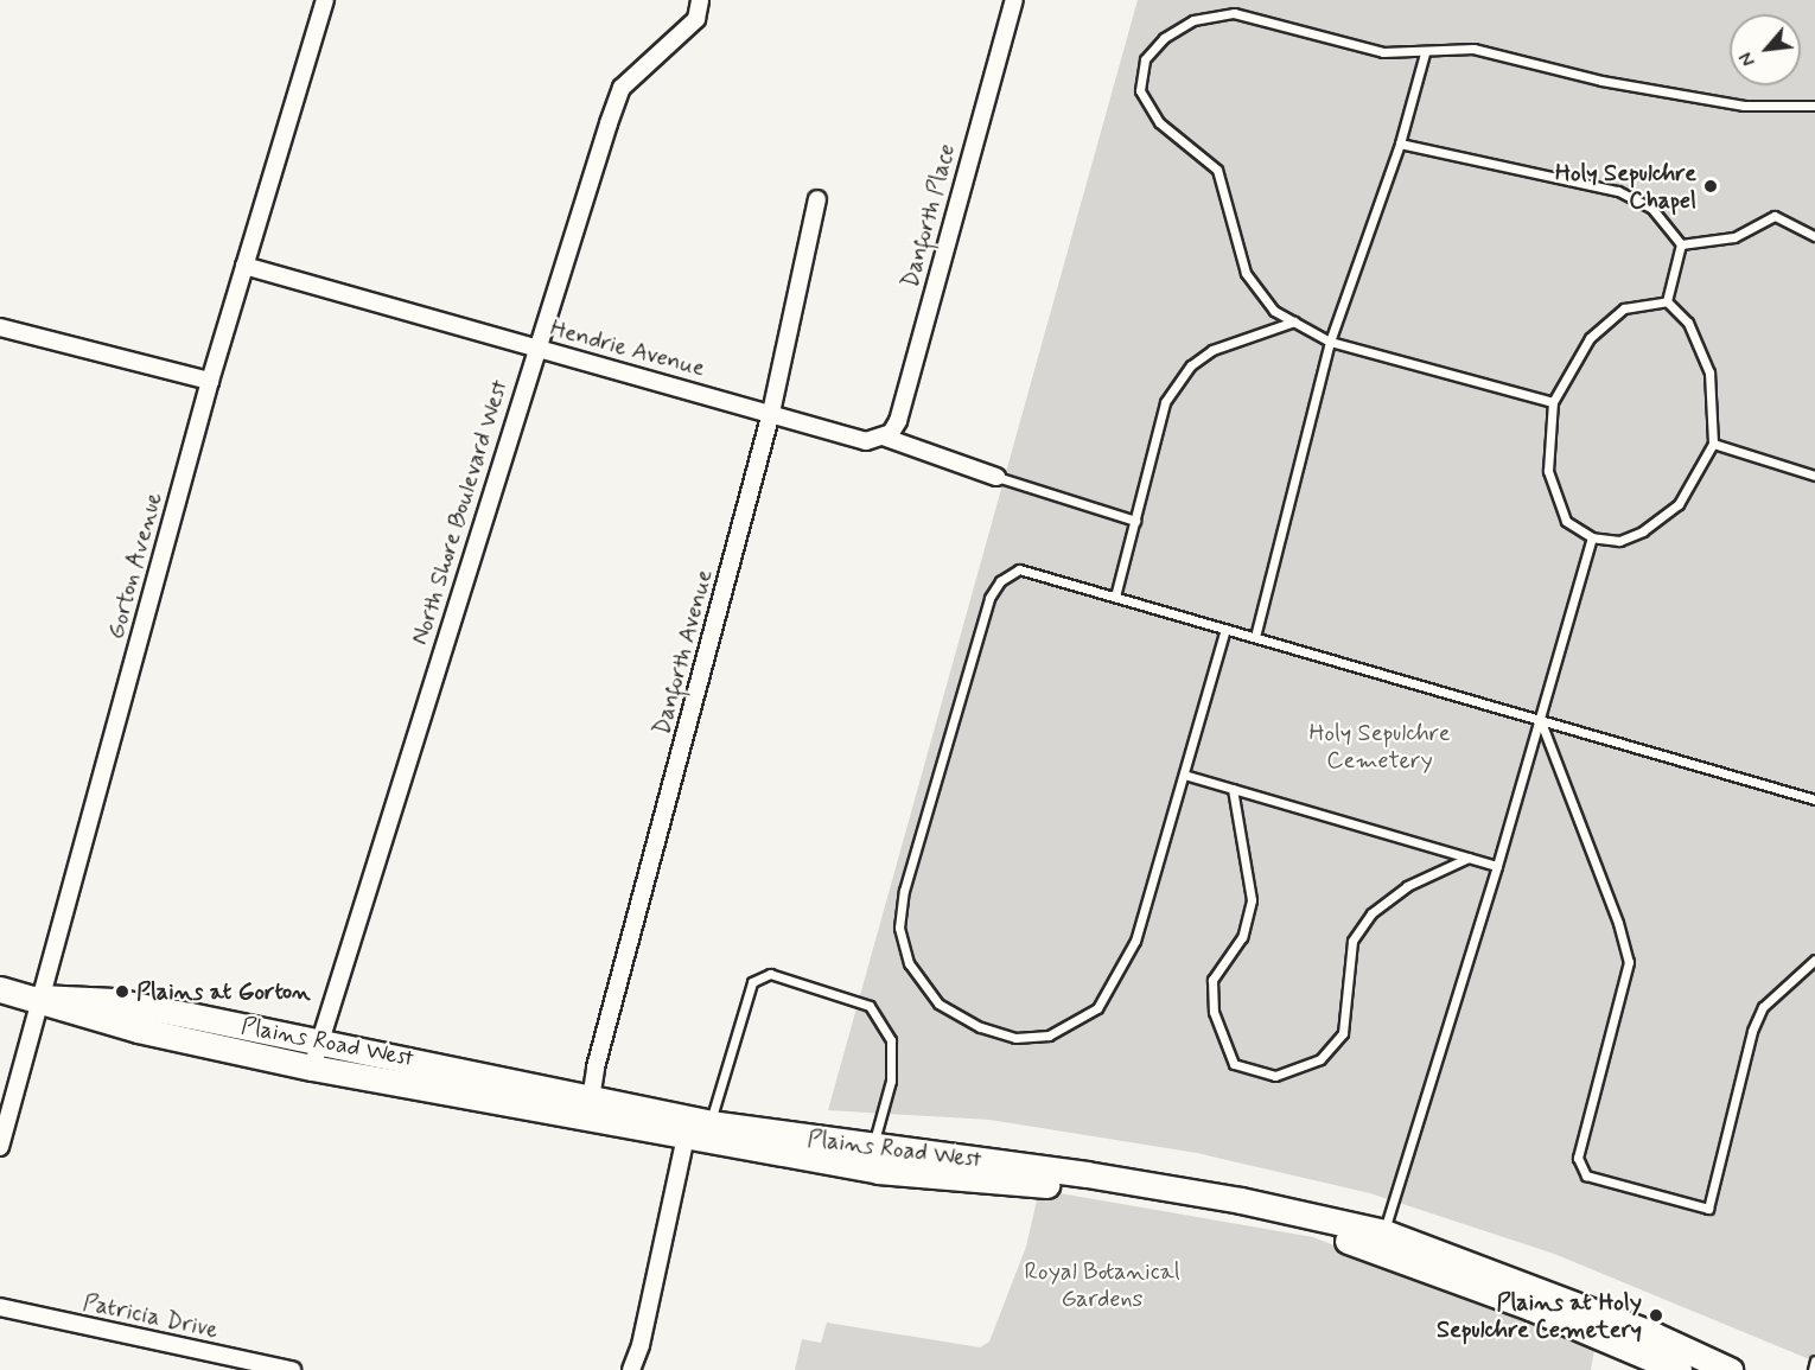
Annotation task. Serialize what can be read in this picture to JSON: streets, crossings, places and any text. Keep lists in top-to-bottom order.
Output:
{
  "streets": {
    "main road": ["Plains Road West"],
    "street": [
      "Danforth Place",
      "Hendrie Avenue",
      "North Shore Boulevard West",
      "Gorton Avenue",
      "Danforth Avenue",
      "Patricia Drive"
    ]
  },
  "crossings": [
    ["Danforth Place", "Hendrie Avenue"],
    ["Hendrie Avenue", "North Shore Boulevard West"],
    ["Hendrie Avenue", "Gorton Avenue"],
    ["Hendrie Avenue", "Danforth Avenue"],
    ["North Shore Boulevard West", "Plains Road West"],
    ["Gorton Avenue", "Plains Road West"],
    ["Danforth Avenue", "Plains Road West"]
  ],
  "parks": ["Holy Sepulchre Cemetery", "Royal Botanical Gardens"],
  "places": ["Holy Sepulchre Chapel", "Plains at Gorton", "Plains at Holy Sepulchre Cemetery"],
  "north": "bottom left"
}
